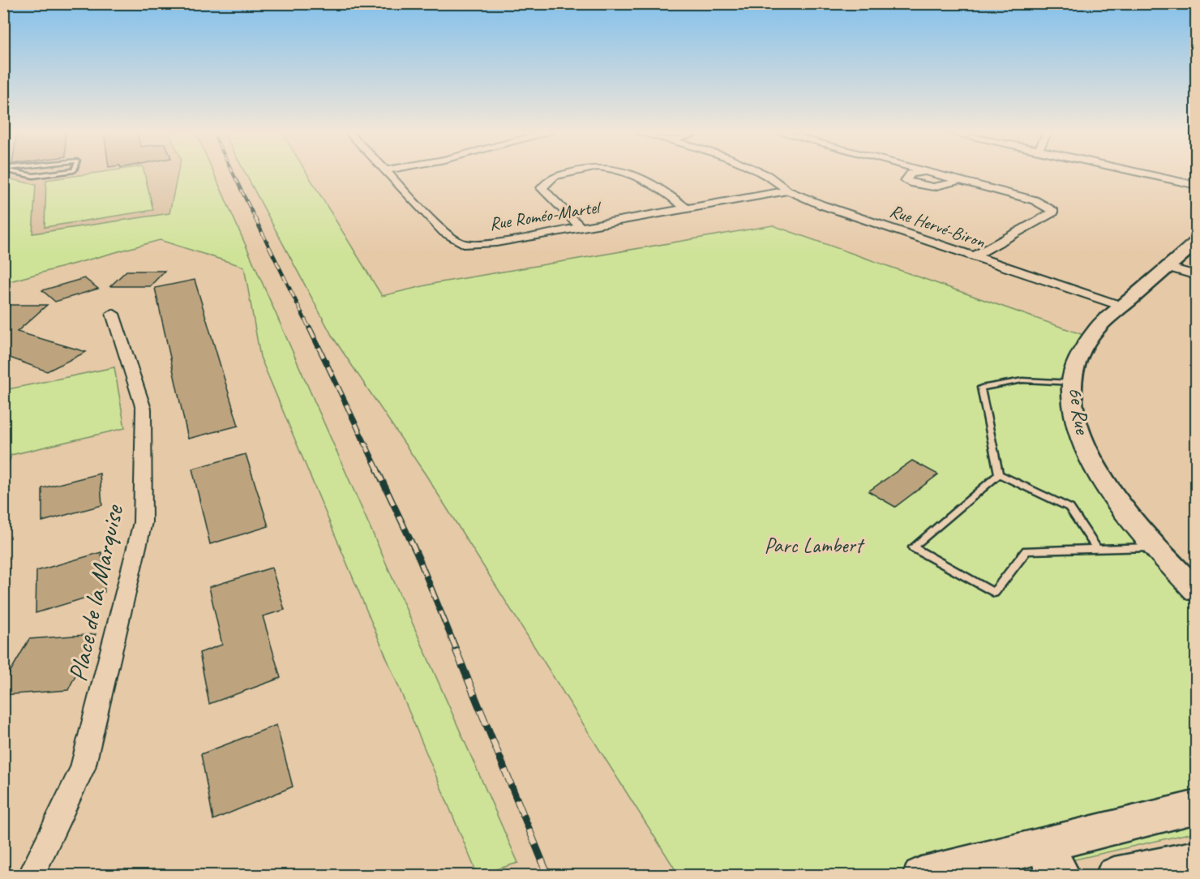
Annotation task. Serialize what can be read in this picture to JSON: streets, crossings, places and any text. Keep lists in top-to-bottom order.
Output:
{
  "streets": {
    "street": [
      "Rue Roméo-Martel",
      "Rue Hervé-Biron",
      "6e Rue",
      "Place de la Marquise"
    ]
  },
  "crossings": [
    ["Rue Roméo-Martel", "Rue Hervé-Biron"],
    ["Rue Hervé-Biron", "6e Rue"]
  ],
  "parks": ["Parc Lambert"]
}
